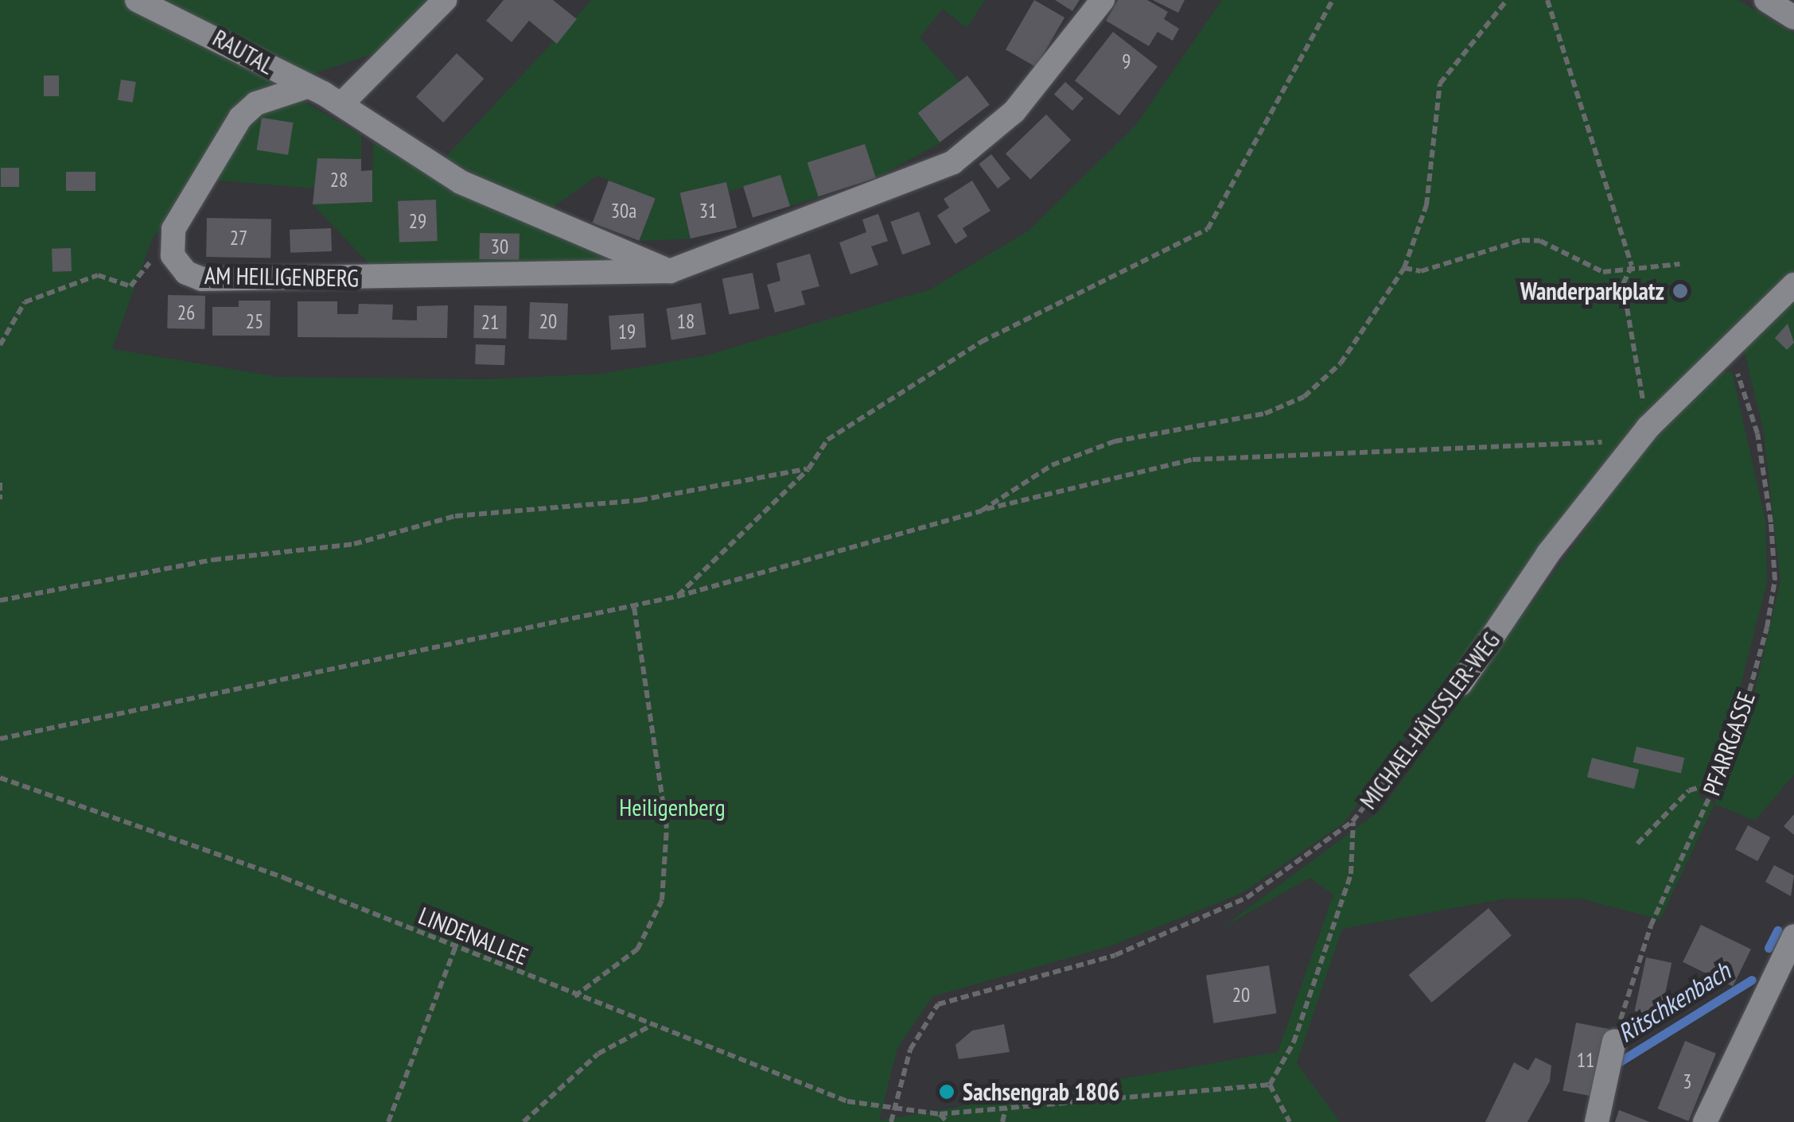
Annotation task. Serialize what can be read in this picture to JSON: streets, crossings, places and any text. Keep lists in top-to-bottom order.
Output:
{
  "streets": {
    "street": ["RAUTAL", "AM HEILIGENBERG", "MICHAEL-HÄUSSLER-WEG"],
    "path": ["PFARRGASSE", "LINDENALLEE"]
  },
  "crossings": [
    ["MICHAEL-HÄUSSLER-WEG", "PFARRGASSE"],
    ["MICHAEL-HÄUSSLER-WEG", "LINDENALLEE"]
  ],
  "water": ["Ritschkenbach"],
  "parks": ["Heiligenberg"],
  "places": ["Wanderparkplatz", "Sachsengrab 1806"],
  "house_numbers": [
    "9",
    "28",
    "30a",
    "31",
    "29",
    "27",
    "30",
    "26",
    "25",
    "20",
    "18",
    "21",
    "19",
    "20",
    "11",
    "3"
  ]
}
